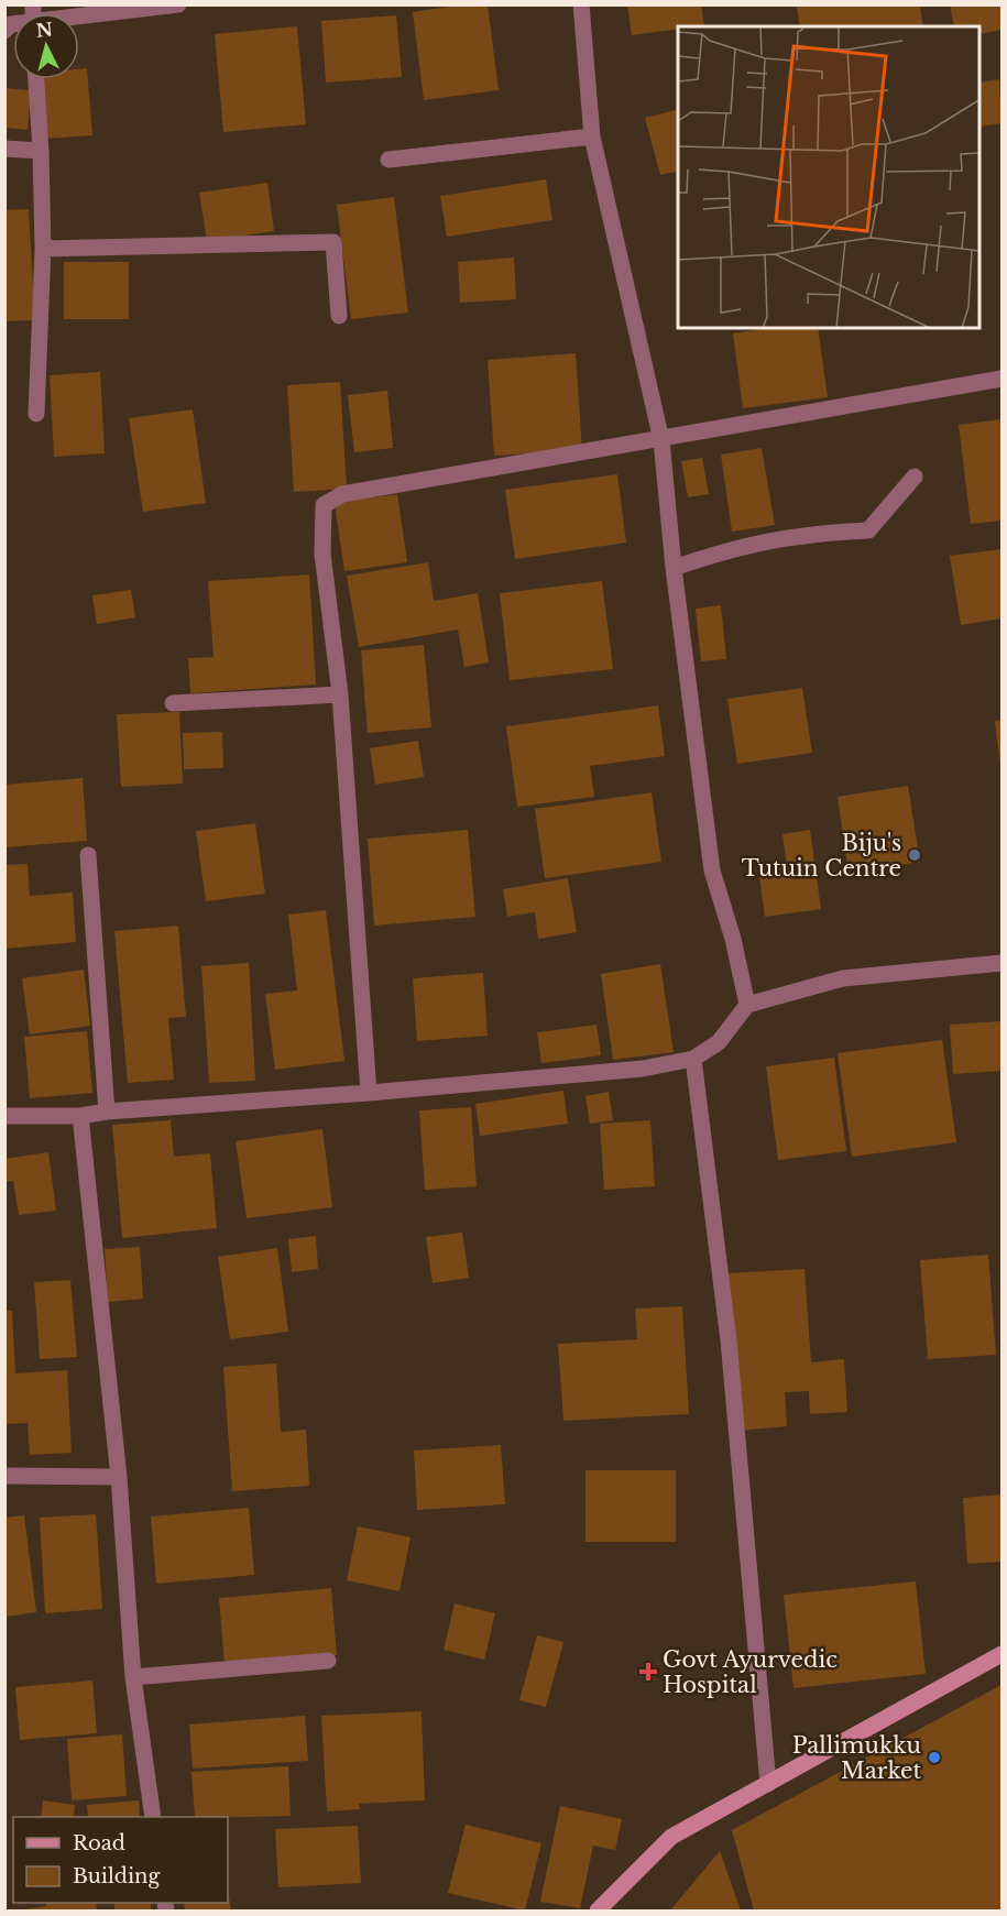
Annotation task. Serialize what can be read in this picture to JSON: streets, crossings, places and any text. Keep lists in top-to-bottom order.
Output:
{
  "places": {
    "other": ["Biju's Tutuin Centre", "Pallimukku Market"],
    "health": ["Govt Ayurvedic Hospital"]
  },
  "legend": ["Road", "Building"],
  "north": "top"
}
